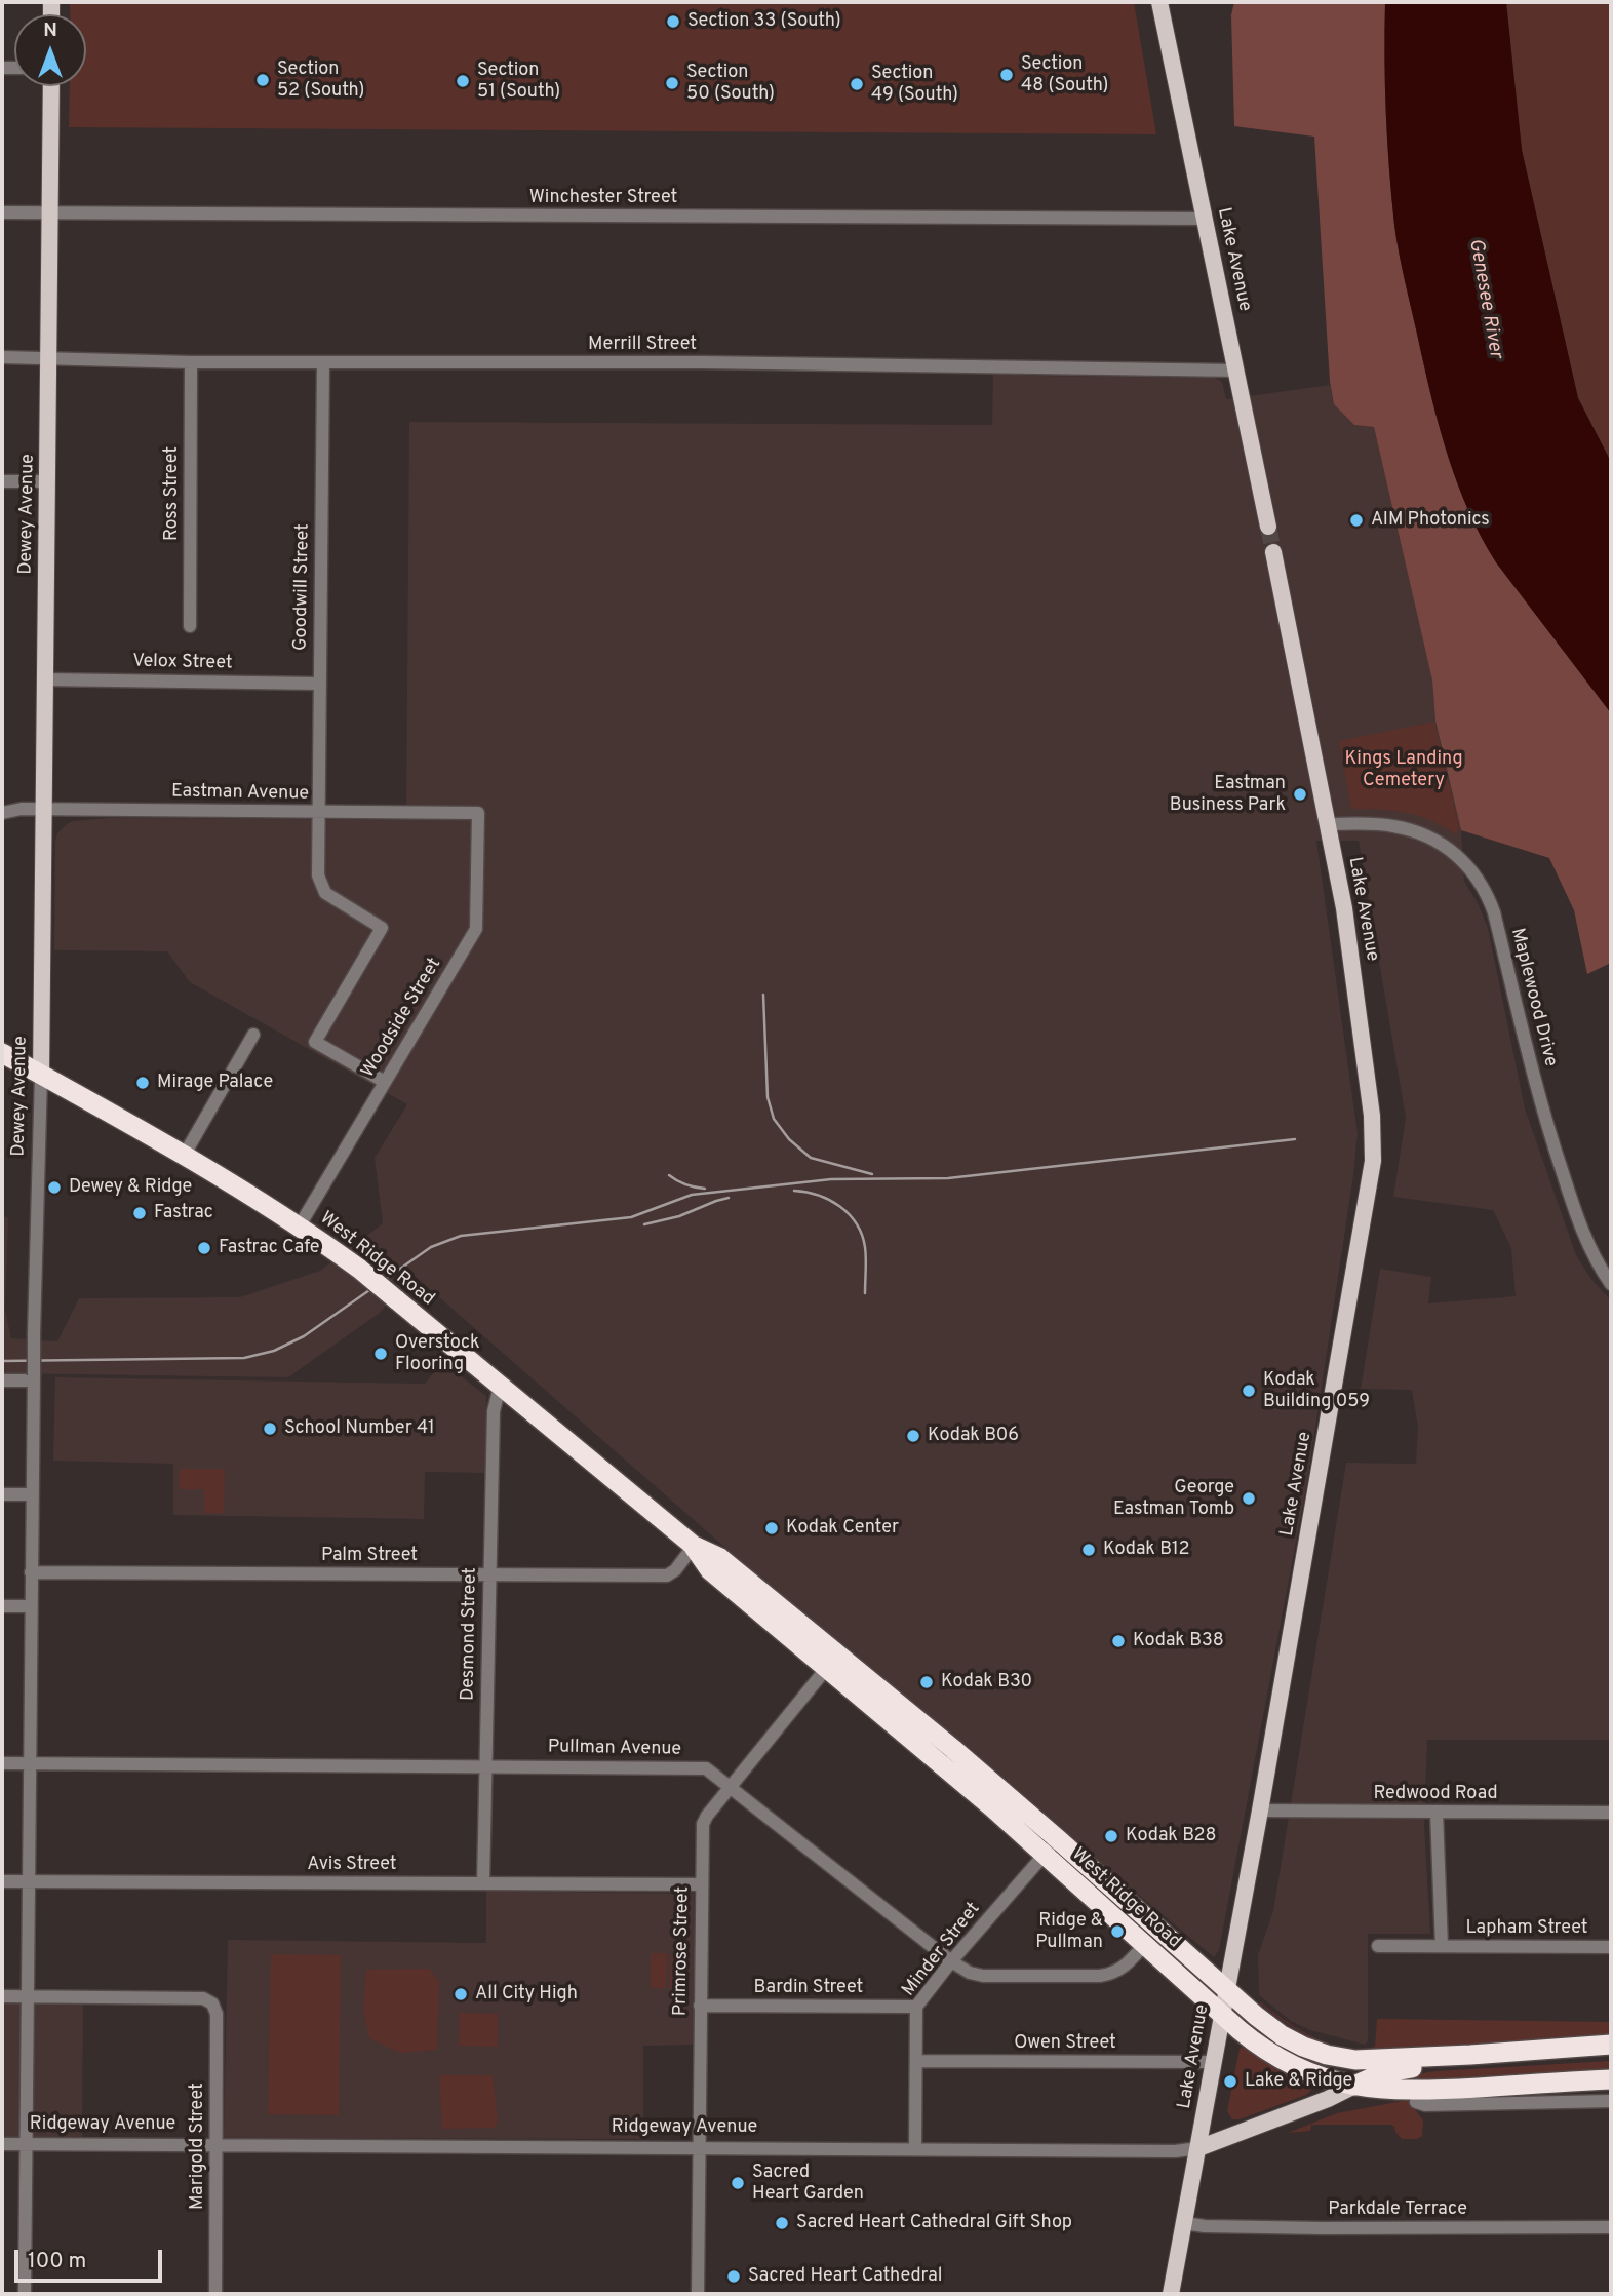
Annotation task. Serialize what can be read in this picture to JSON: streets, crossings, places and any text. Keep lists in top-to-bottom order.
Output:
{
  "streets": {
    "highway": ["West Ridge Road"],
    "main road": ["Lake Avenue", "Dewey Avenue", "Ridgeway Avenue"],
    "street": [
      "Winchester Street",
      "Merrill Street",
      "Ross Street",
      "Goodwill Street",
      "Velox Street",
      "Eastman Avenue",
      "Maplewood Drive",
      "Woodside Street",
      "Palm Street",
      "Desmond Street",
      "Pullman Avenue",
      "Redwood Road",
      "Avis Street",
      "Lapham Street",
      "Minder Street",
      "Primrose Street",
      "Bardin Street",
      "Owen Street",
      "Marigold Street",
      "Parkdale Terrace"
    ]
  },
  "crossings": [
    ["Winchester Street", "Lake Avenue"],
    ["Winchester Street", "Dewey Avenue"],
    ["Lake Avenue", "Merrill Street"],
    ["Lake Avenue", "Maplewood Drive"],
    ["Lake Avenue", "West Ridge Road"],
    ["Lake Avenue", "Redwood Road"],
    ["Lake Avenue", "Owen Street"],
    ["Lake Avenue", "Ridgeway Avenue"],
    ["Lake Avenue", "Parkdale Terrace"],
    ["Merrill Street", "Ross Street"],
    ["Merrill Street", "Dewey Avenue"],
    ["Merrill Street", "Goodwill Street"],
    ["Dewey Avenue", "Velox Street"],
    ["Dewey Avenue", "Eastman Avenue"],
    ["Dewey Avenue", "West Ridge Road"],
    ["Dewey Avenue", "Palm Street"],
    ["Dewey Avenue", "Pullman Avenue"],
    ["Dewey Avenue", "Avis Street"],
    ["Dewey Avenue", "Ridgeway Avenue"],
    ["Dewey Avenue", "Marigold Street"],
    ["Goodwill Street", "Velox Street"],
    ["Goodwill Street", "Eastman Avenue"],
    ["Goodwill Street", "Woodside Street"],
    ["Eastman Avenue", "Woodside Street"],
    ["Woodside Street", "West Ridge Road"],
    ["West Ridge Road", "Palm Street"],
    ["West Ridge Road", "Desmond Street"],
    ["West Ridge Road", "Pullman Avenue"],
    ["West Ridge Road", "Minder Street"],
    ["West Ridge Road", "Primrose Street"],
    ["West Ridge Road", "Ridgeway Avenue"],
    ["Palm Street", "Desmond Street"],
    ["Desmond Street", "Pullman Avenue"],
    ["Desmond Street", "Avis Street"],
    ["Pullman Avenue", "Minder Street"],
    ["Pullman Avenue", "Primrose Street"],
    ["Redwood Road", "Lapham Street"],
    ["Avis Street", "Primrose Street"],
    ["Minder Street", "Bardin Street"],
    ["Minder Street", "Owen Street"],
    ["Minder Street", "Ridgeway Avenue"],
    ["Primrose Street", "Bardin Street"],
    ["Primrose Street", "Ridgeway Avenue"],
    ["Ridgeway Avenue", "Marigold Street"]
  ],
  "water": ["Genesee River"],
  "parks": ["Kings Landing Cemetery"],
  "places": [
    "Section 33 (South)",
    "Section 48 (South)",
    "Section 52 (South)",
    "Section 51 (South)",
    "Section 50 (South)",
    "Section 49 (South)",
    "AIM Photonics",
    "Eastman Business Park",
    "Mirage Palace",
    "Dewey & Ridge",
    "Fastrac",
    "Fastrac Cafe",
    "Overstock Flooring",
    "Kodak Building 059",
    "School Number 41",
    "Kodak B06",
    "George Eastman Tomb",
    "Kodak Center",
    "Kodak B12",
    "Kodak B38",
    "Kodak B30",
    "Kodak B28",
    "Ridge & Pullman",
    "All City High",
    "Lake & Ridge",
    "Sacred Heart Garden",
    "Sacred Heart Cathedral Gift Shop",
    "Sacred Heart Cathedral"
  ],
  "scale_bar": "100 m",
  "north": "top"
}
